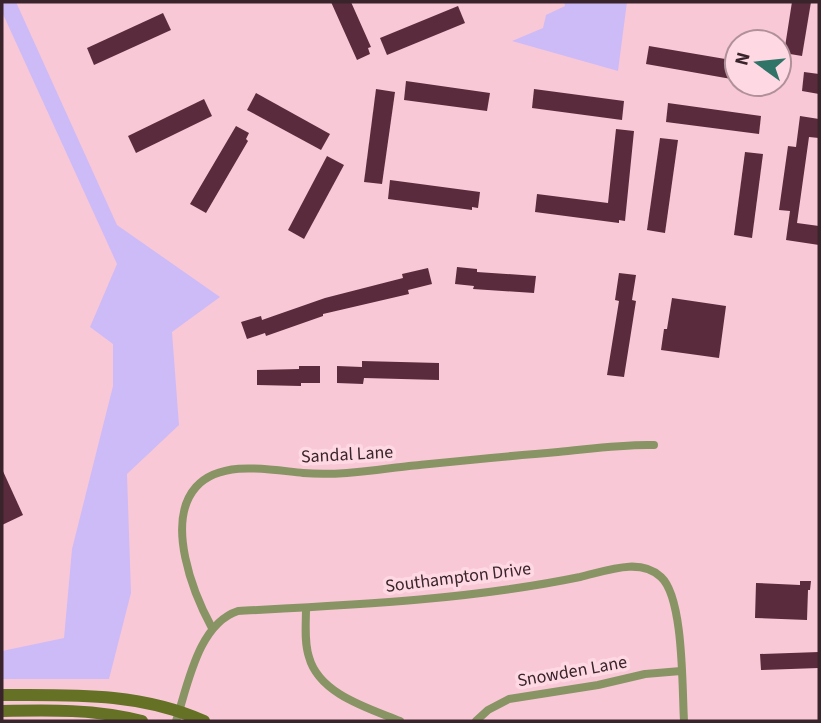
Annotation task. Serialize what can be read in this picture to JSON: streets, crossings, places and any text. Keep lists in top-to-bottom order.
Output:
{
  "streets": {
    "street": ["Sandal Lane", "Southampton Drive", "Snowden Lane"]
  },
  "crossings": [
    ["Sandal Lane", "Southampton Drive"],
    ["Southampton Drive", "Snowden Lane"]
  ],
  "north": "left"
}
